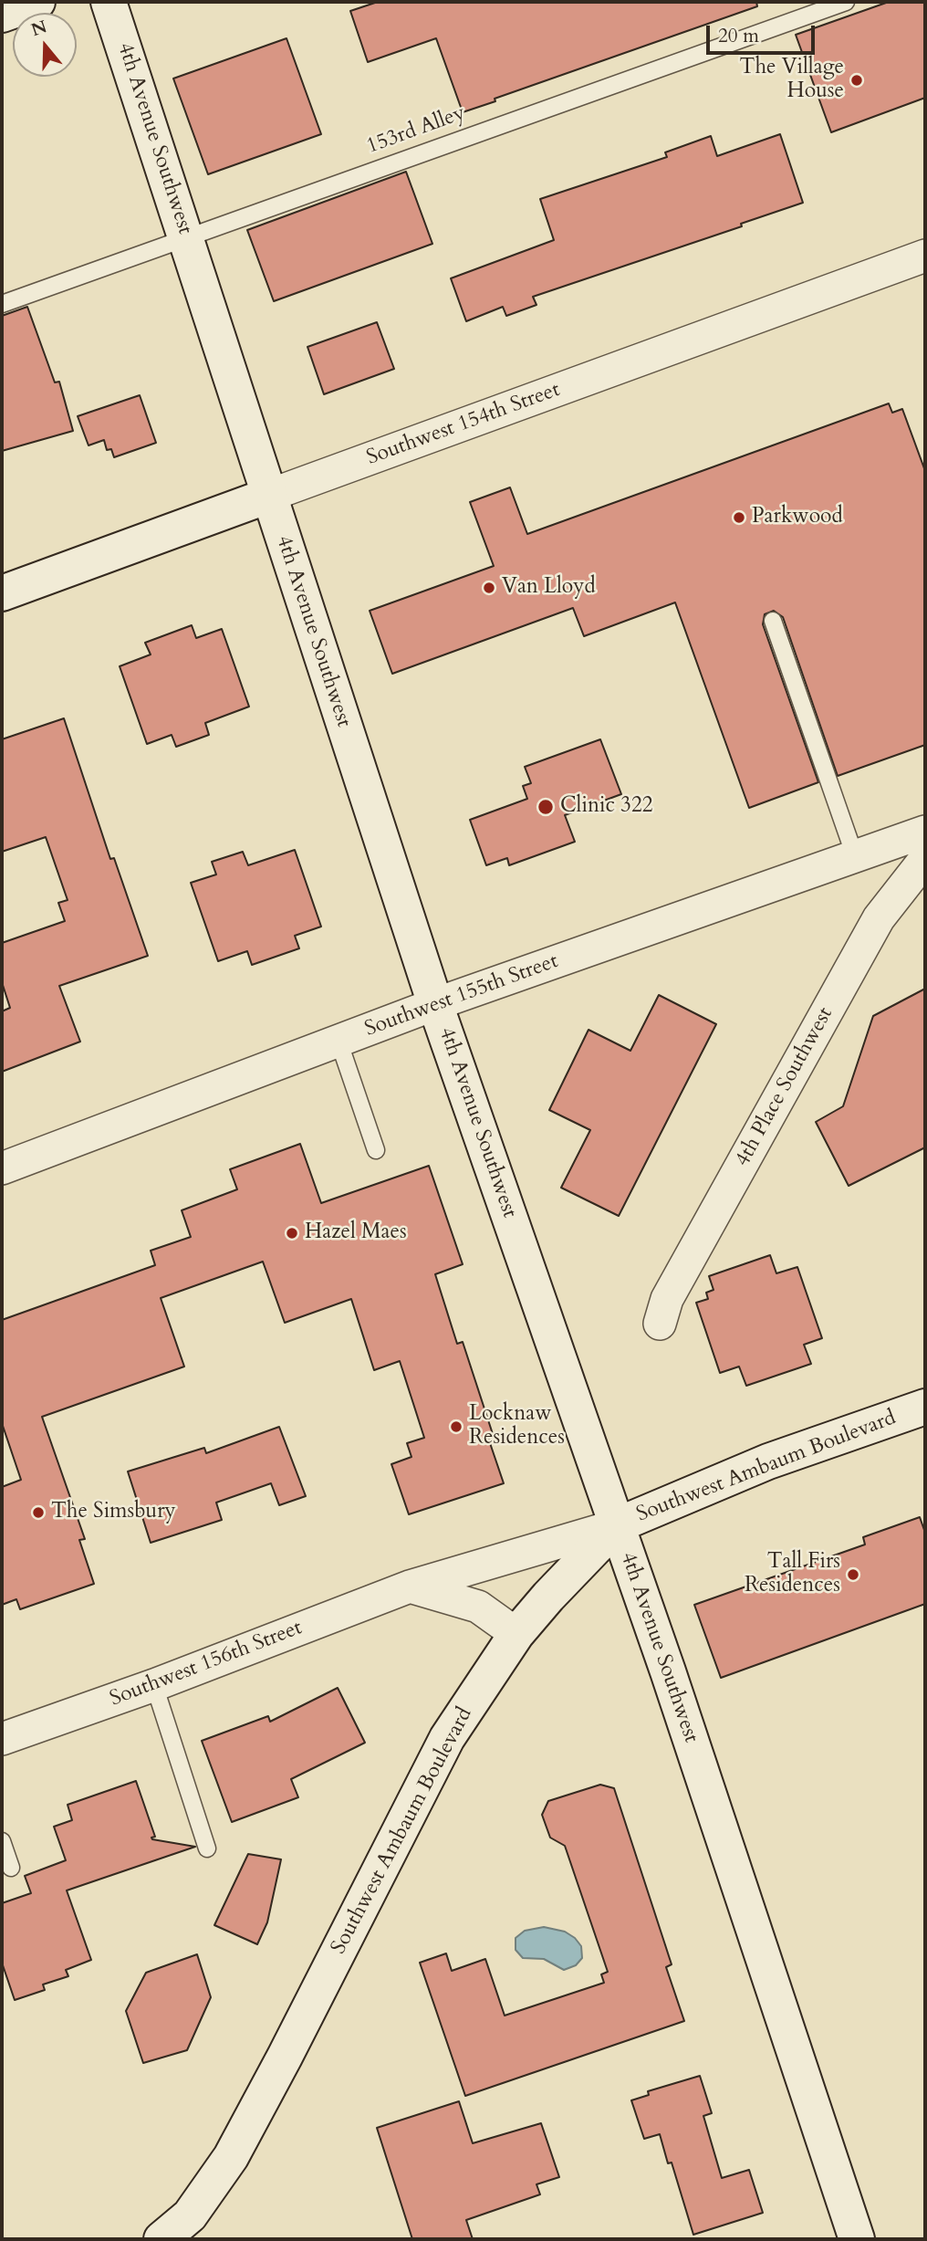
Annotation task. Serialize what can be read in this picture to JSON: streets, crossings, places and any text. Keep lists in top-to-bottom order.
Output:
{
  "streets": {
    "street": [
      "4th Avenue Southwest",
      "Southwest 154th Street",
      "Southwest 155th Street",
      "4th Place Southwest",
      "Southwest Ambaum Boulevard",
      "Southwest 156th Street"
    ],
    "lane": ["153rd Alley"]
  },
  "crossings": [
    ["153rd Alley", "4th Avenue Southwest"],
    ["4th Avenue Southwest", "Southwest 154th Street"],
    ["4th Avenue Southwest", "Southwest 155th Street"],
    ["4th Avenue Southwest", "Southwest Ambaum Boulevard"],
    ["4th Avenue Southwest", "Southwest 156th Street"],
    ["Southwest Ambaum Boulevard", "Southwest 156th Street"]
  ],
  "places": [
    "The Village House",
    "Parkwood",
    "Van Lloyd",
    "Clinic 322",
    "Hazel Maes",
    "Locknaw Residences",
    "The Simsbury",
    "Tall Firs Residences"
  ],
  "scale_bar": "20 m",
  "north": "top"
}
